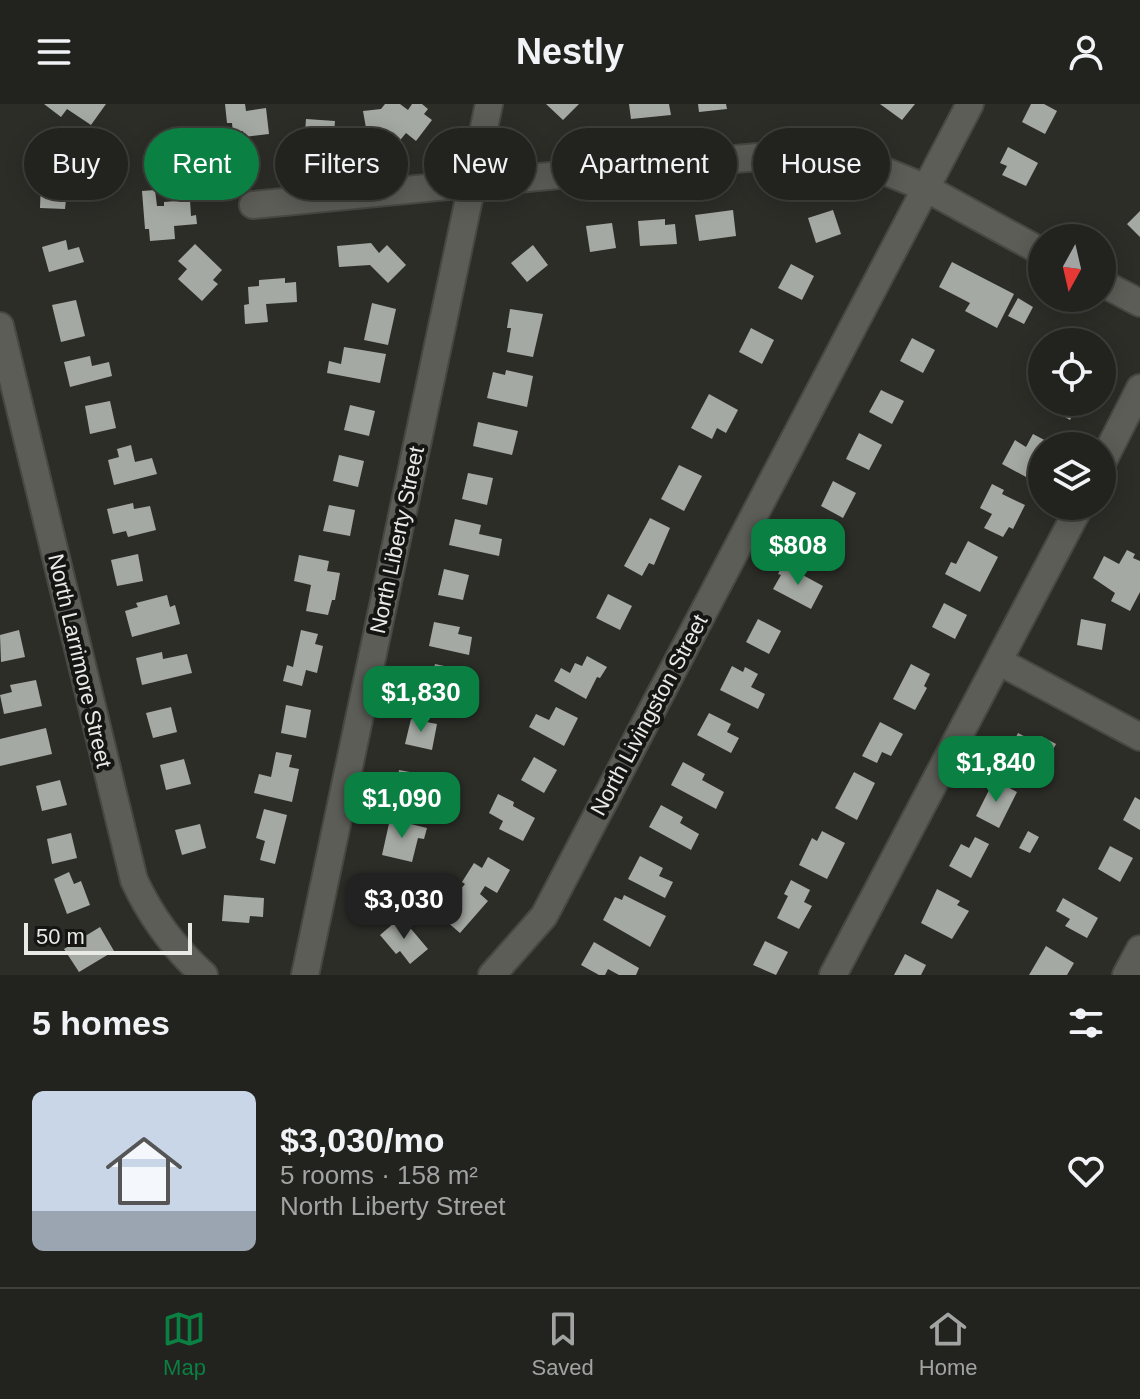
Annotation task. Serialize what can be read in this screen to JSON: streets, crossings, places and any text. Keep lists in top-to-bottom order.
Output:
{
  "streets": {
    "street": ["North Liberty Street", "North Larrimore Street", "North Livingston Street"]
  },
  "scale_bar": "50 m",
  "north": "bottom",
  "page": {
    "header": "Nestly",
    "chip": [
      "Buy",
      "Rent",
      "Filters",
      "New",
      "Apartment",
      "House"
    ],
    "price": [
      "$808",
      "$1,830",
      "$1,840",
      "$1,090",
      "$3,030"
    ],
    "scale": "50 m",
    "heading": "5 homes",
    "list": [
      {
        "name": "$3,030/mo",
        "note": "5 rooms · 158 m² · North Liberty Street"
      }
    ],
    "tabs": ["Map", "Saved", "Home"]
  }
}
